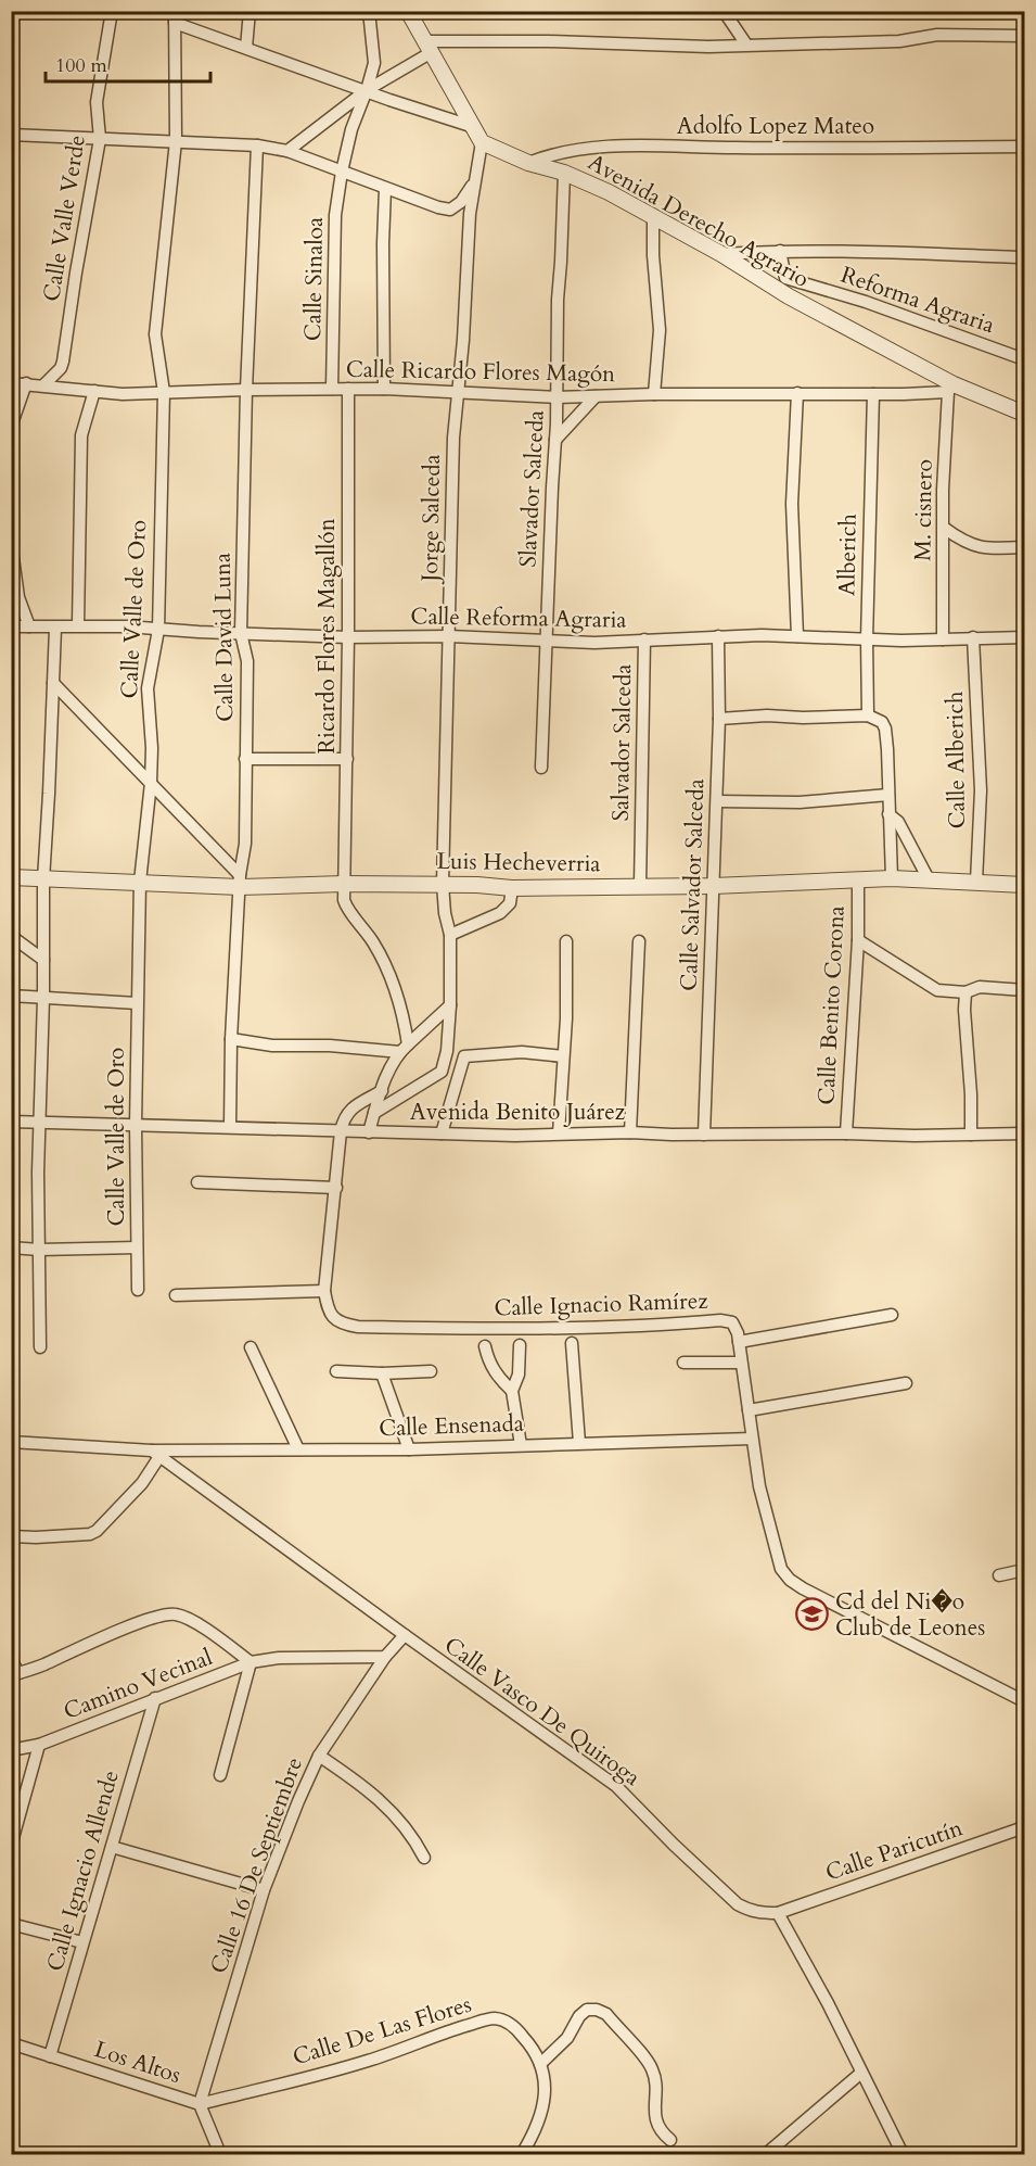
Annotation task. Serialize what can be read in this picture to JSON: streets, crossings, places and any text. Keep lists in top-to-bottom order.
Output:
{
  "streets": {
    "street": [
      "Adolfo Lopez Mateo",
      "Calle Valle Verde",
      "Avenida Derecho Agrario",
      "Calle Sinaloa",
      "Reforma Agraria",
      "Calle Ricardo Flores Magón",
      "Slavador Salceda",
      "M. cisnero",
      "Jorge Salceda",
      "Alberich",
      "Calle Valle de Oro",
      "Calle Reforma Agraria",
      "Ricardo Flores Magallón",
      "Calle David Luna",
      "Salvador Salceda",
      "Calle Alberich",
      "Luis Hecheverria",
      "Calle Salvador Salceda",
      "Calle Benito Corona",
      "Avenida Benito Juárez",
      "Calle Ignacio Ramírez",
      "Calle Ensenada",
      "Camino Vecinal",
      "Calle Vasco De Quiroga",
      "Calle Paricutín",
      "Calle 16 De Septiembre",
      "Calle Ignacio Allende",
      "Calle De Las Flores",
      "Los Altos"
    ]
  },
  "crossings": [
    ["Adolfo Lopez Mateo", "Avenida Derecho Agrario"],
    ["Calle Valle Verde", "Calle Ricardo Flores Magón"],
    ["Avenida Derecho Agrario", "Calle Ricardo Flores Magón"],
    ["Avenida Derecho Agrario", "Slavador Salceda"],
    ["Avenida Derecho Agrario", "M. cisnero"],
    ["Avenida Derecho Agrario", "Jorge Salceda"],
    ["Calle Sinaloa", "Calle Ricardo Flores Magón"],
    ["Calle Ricardo Flores Magón", "Slavador Salceda"],
    ["Calle Ricardo Flores Magón", "M. cisnero"],
    ["Calle Ricardo Flores Magón", "Jorge Salceda"],
    ["Calle Ricardo Flores Magón", "Alberich"],
    ["Calle Ricardo Flores Magón", "Calle Valle de Oro"],
    ["Calle Ricardo Flores Magón", "Ricardo Flores Magallón"],
    ["Calle Ricardo Flores Magón", "Calle David Luna"],
    ["Slavador Salceda", "Calle Reforma Agraria"],
    ["M. cisnero", "Calle Reforma Agraria"],
    ["Jorge Salceda", "Calle Reforma Agraria"],
    ["Jorge Salceda", "Luis Hecheverria"],
    ["Alberich", "Calle Reforma Agraria"],
    ["Calle Valle de Oro", "Calle Reforma Agraria"],
    ["Calle Valle de Oro", "Luis Hecheverria"],
    ["Calle Valle de Oro", "Avenida Benito Juárez"],
    ["Calle Reforma Agraria", "Ricardo Flores Magallón"],
    ["Calle Reforma Agraria", "Calle David Luna"],
    ["Calle Reforma Agraria", "Salvador Salceda"],
    ["Calle Reforma Agraria", "Calle Alberich"],
    ["Calle Reforma Agraria", "Calle Salvador Salceda"],
    ["Ricardo Flores Magallón", "Luis Hecheverria"],
    ["Calle David Luna", "Luis Hecheverria"],
    ["Calle David Luna", "Avenida Benito Juárez"],
    ["Salvador Salceda", "Luis Hecheverria"],
    ["Calle Alberich", "Luis Hecheverria"],
    ["Luis Hecheverria", "Calle Salvador Salceda"],
    ["Luis Hecheverria", "Calle Benito Corona"],
    ["Calle Salvador Salceda", "Avenida Benito Juárez"],
    ["Calle Benito Corona", "Avenida Benito Juárez"],
    ["Calle Ensenada", "Calle Vasco De Quiroga"],
    ["Camino Vecinal", "Calle 16 De Septiembre"],
    ["Camino Vecinal", "Calle Ignacio Allende"],
    ["Calle Vasco De Quiroga", "Calle Paricutín"],
    ["Calle 16 De Septiembre", "Calle De Las Flores"],
    ["Calle 16 De Septiembre", "Los Altos"],
    ["Calle Ignacio Allende", "Los Altos"],
    ["Calle De Las Flores", "Los Altos"]
  ],
  "places": {
    "school or university": ["Cd del Ni�o Club de Leones"]
  },
  "scale_bar": "100 m"
}
